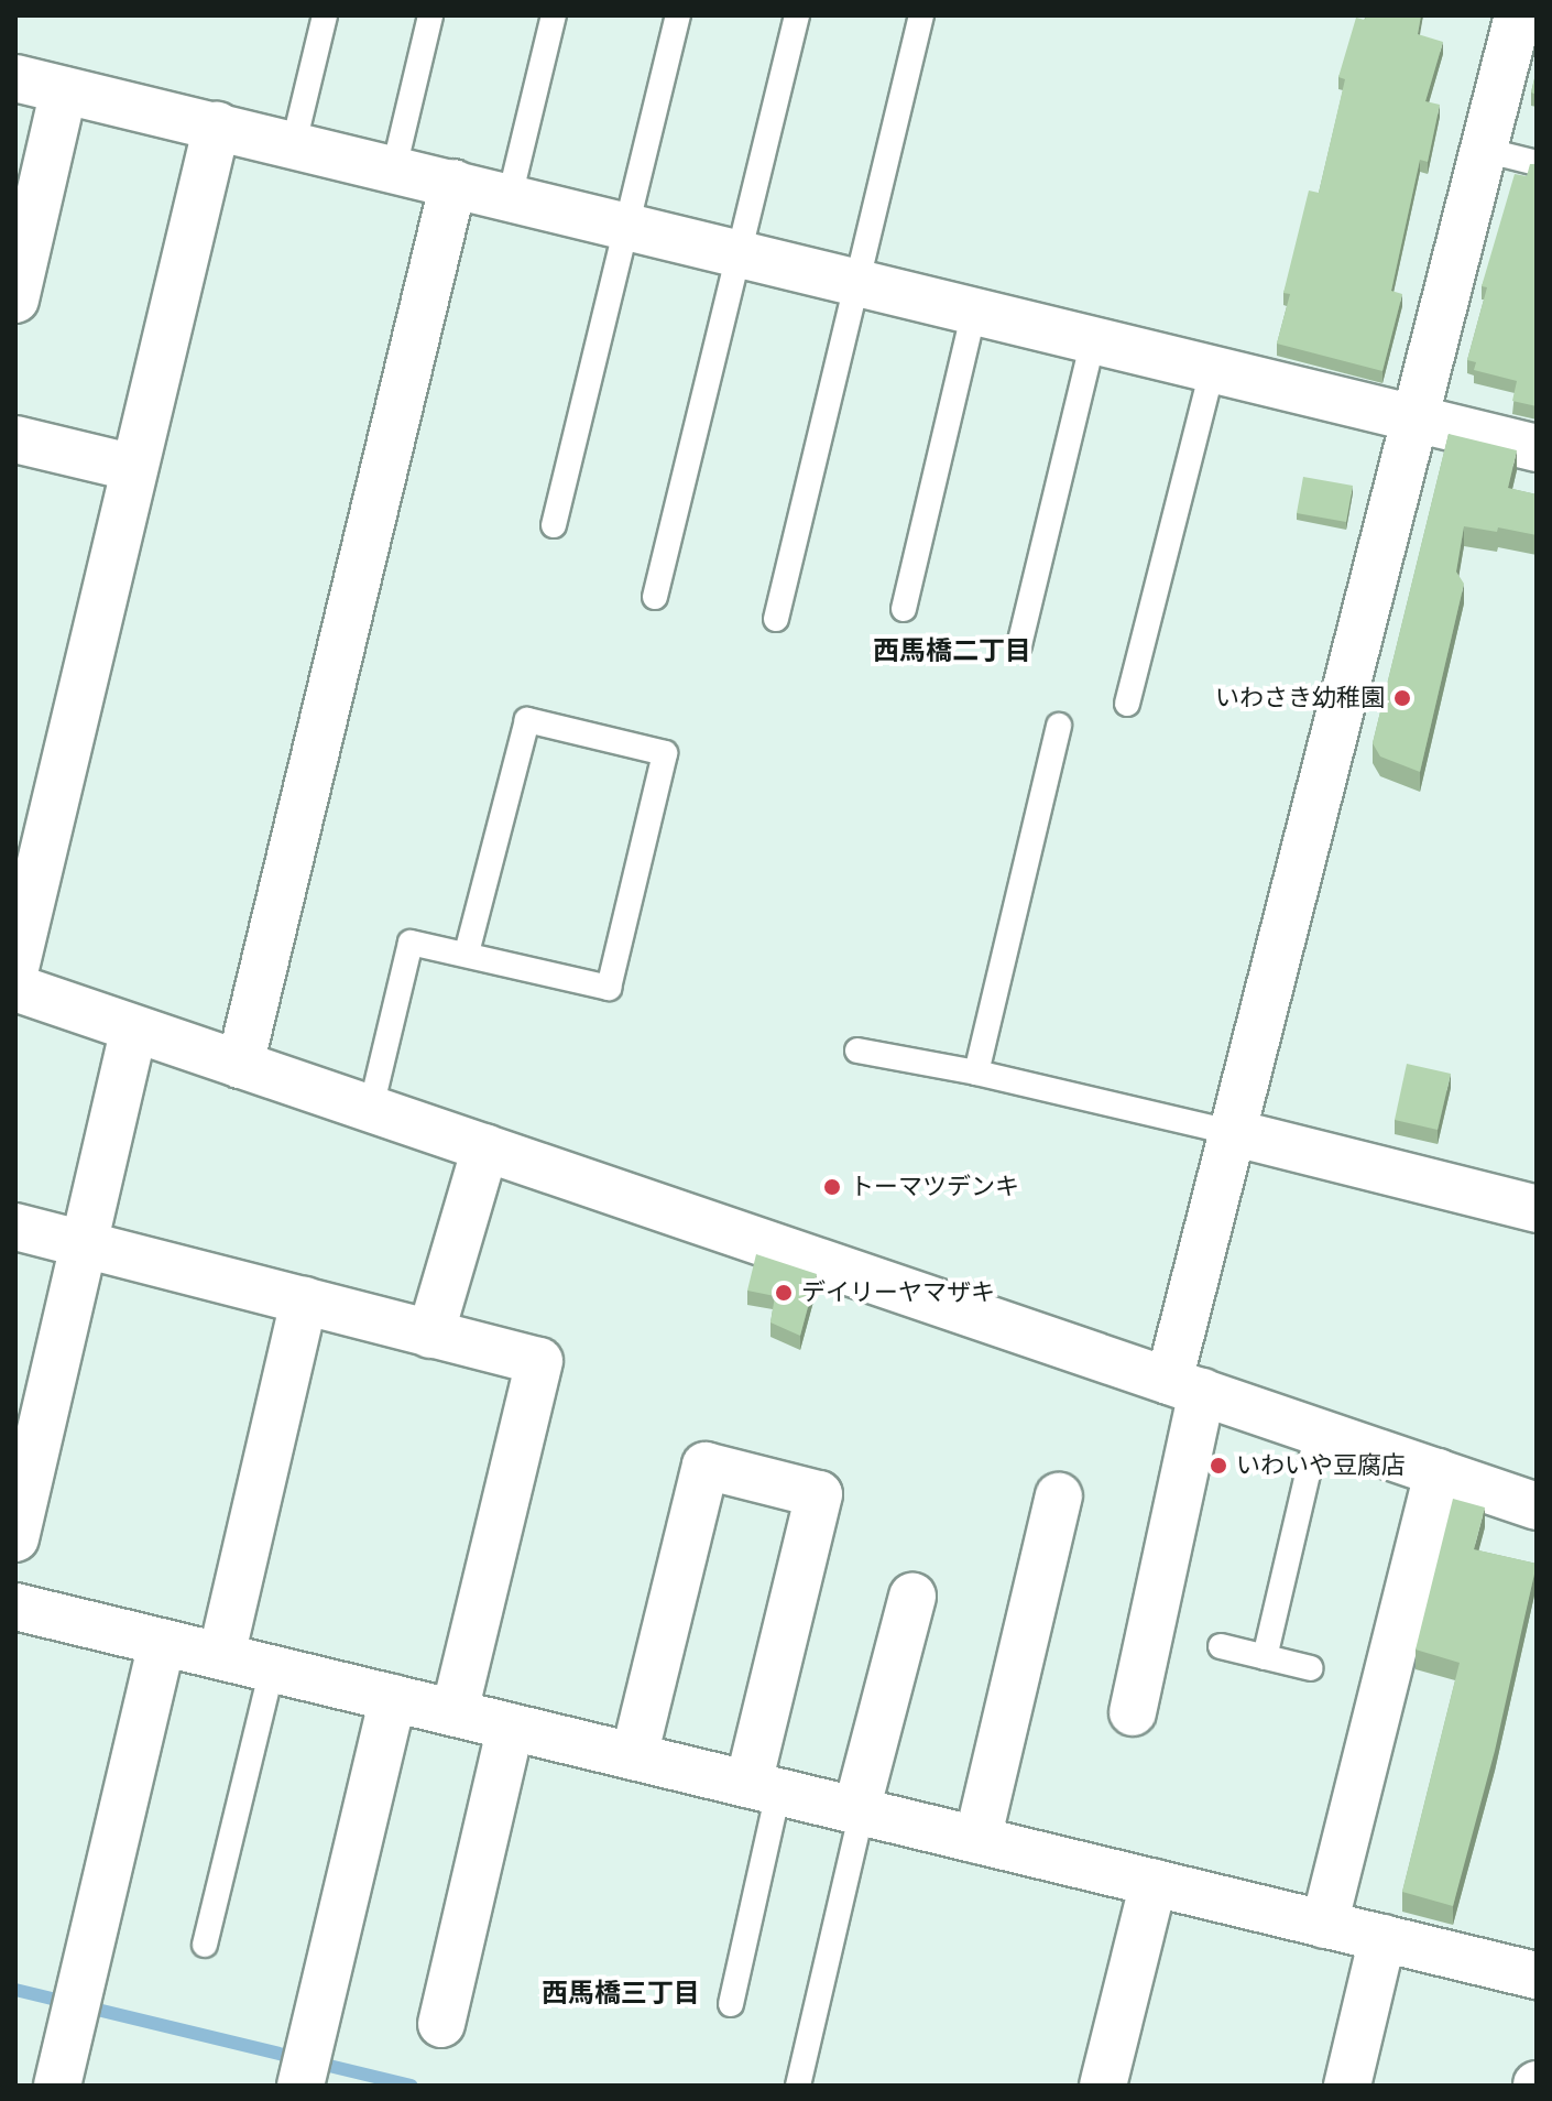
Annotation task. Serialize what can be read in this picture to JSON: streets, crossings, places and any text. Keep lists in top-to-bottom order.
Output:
{
  "districts": ["西馬橋二丁目", "西馬橋三丁目"],
  "places": [
    "いわさき幼稚園",
    "トーマツデンキ",
    "デイリーヤマザキ",
    "いわいや豆腐店"
  ]
}
